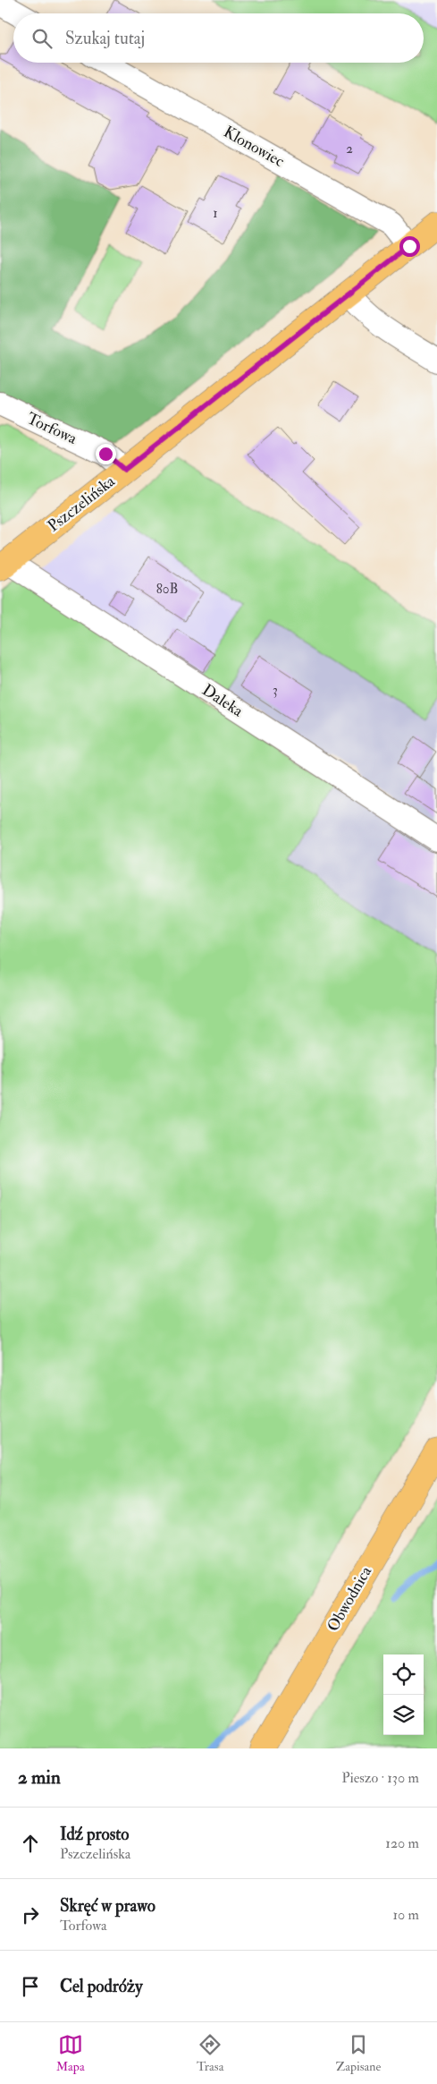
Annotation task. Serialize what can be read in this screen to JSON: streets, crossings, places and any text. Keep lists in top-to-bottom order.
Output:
{
  "streets": {
    "main road": ["Pszczelińska", "Obwodnica"],
    "street": ["Klonowiec", "Torfowa", "Daleka"]
  },
  "crossings": [
    ["Klonowiec", "Pszczelińska"],
    ["Torfowa", "Pszczelińska"],
    ["Pszczelińska", "Daleka"]
  ],
  "house_numbers": [
    "2",
    "1",
    "80B",
    "3"
  ],
  "page": {
    "search": "Szukaj tutaj",
    "heading": ["2 min", "Pieszo · 130 m"],
    "list": [
      ["Idź prosto", "Pszczelińska", "120 m"],
      ["Skręć w prawo", "Torfowa", "10 m"],
      "Cel podróży"
    ],
    "nav": ["Mapa", "Trasa", "Zapisane"]
  }
}
